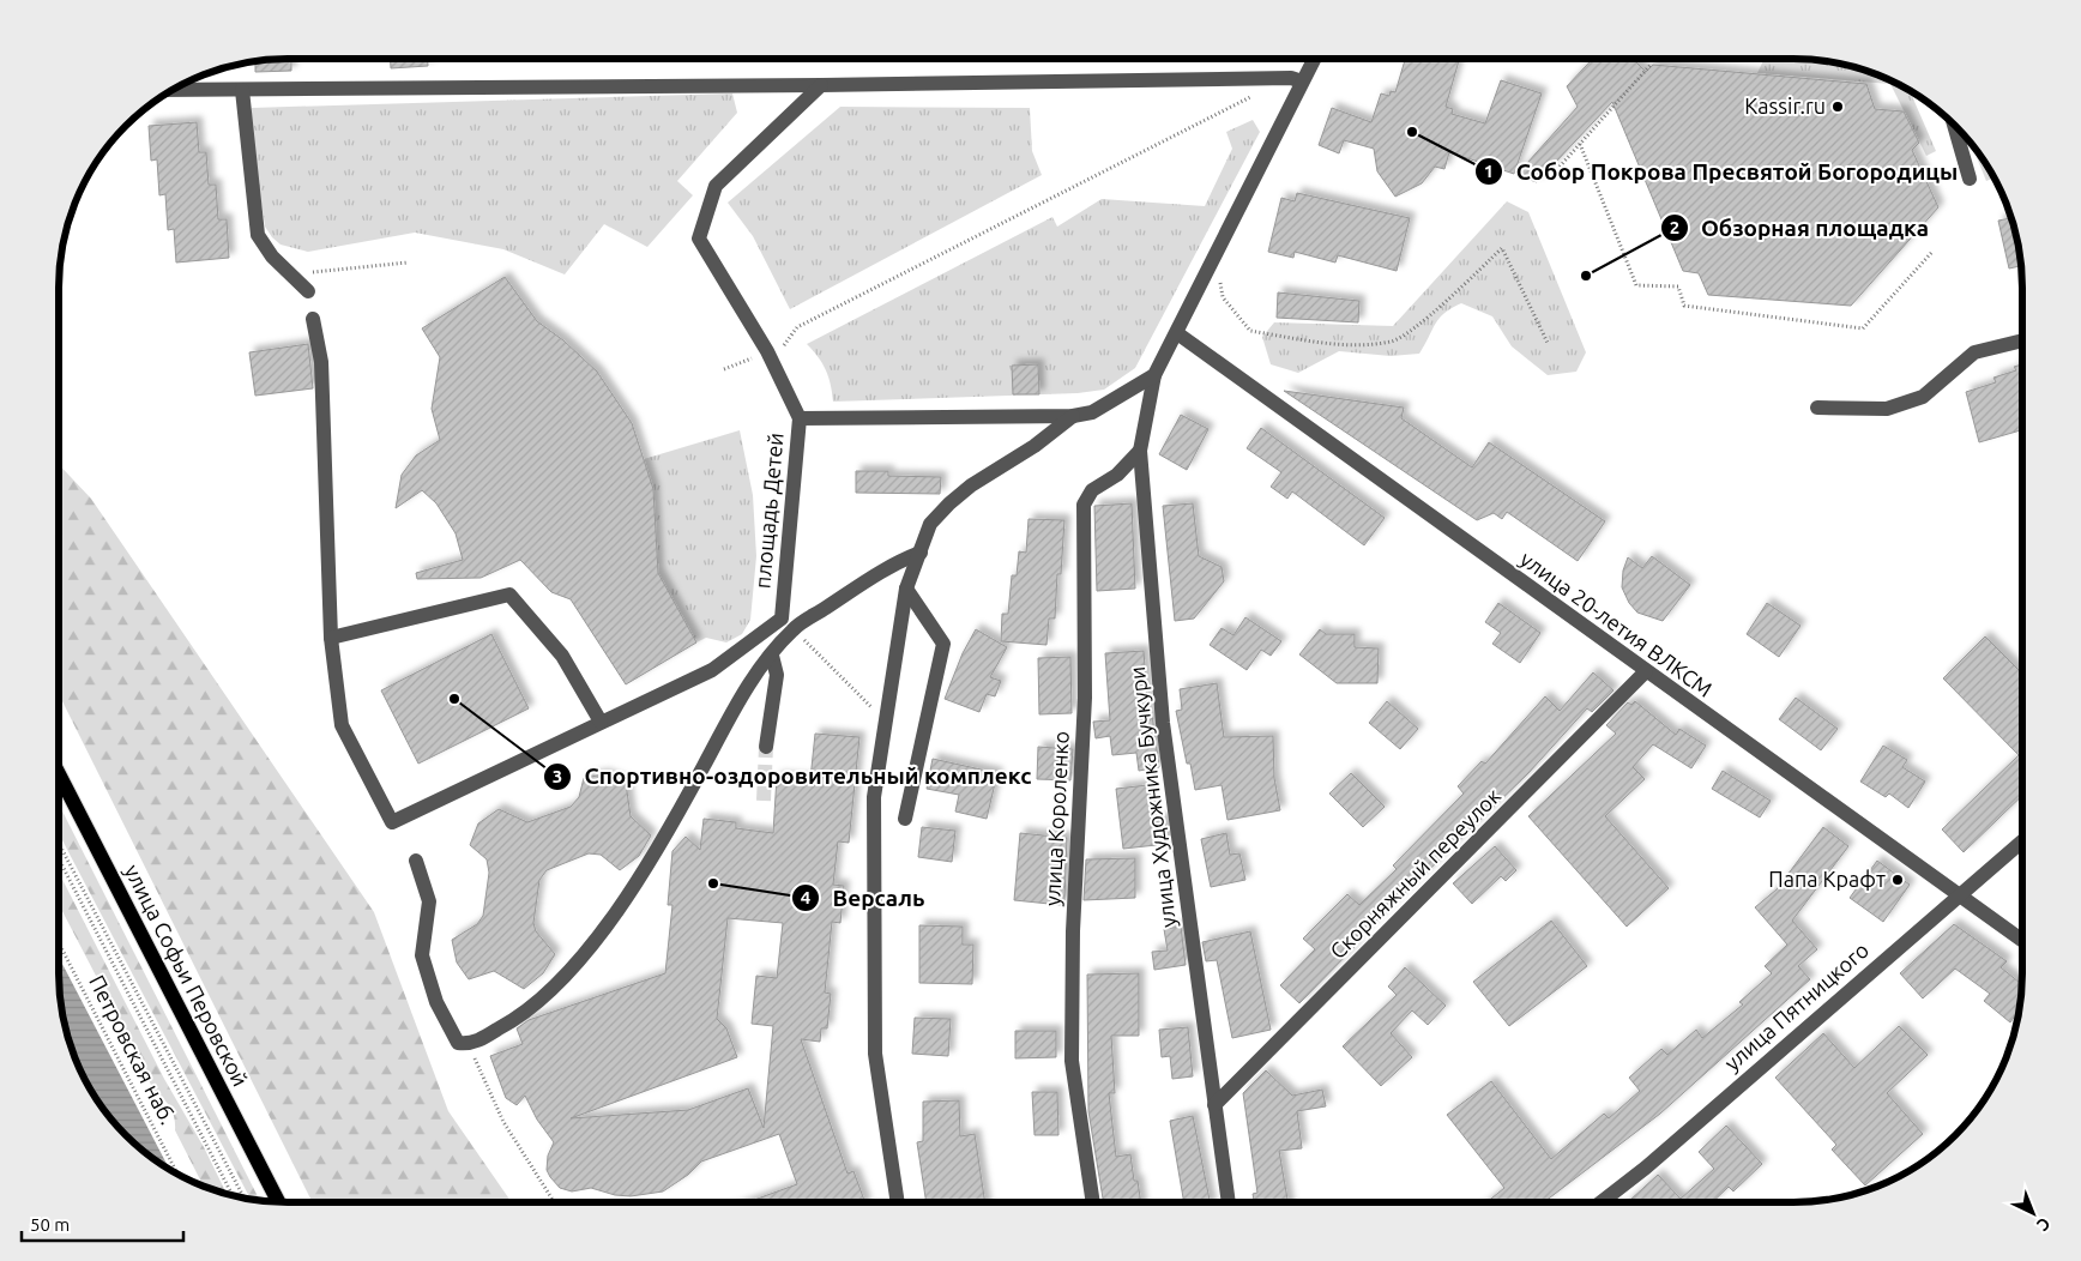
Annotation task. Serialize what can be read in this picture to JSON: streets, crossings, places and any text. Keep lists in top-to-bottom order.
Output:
{
  "streets": {
    "main road": ["улица Софьи Перовской"],
    "street": [
      "площадь Детей",
      "улица 20-летия ВЛКСМ",
      "улица Художника Бучкури",
      "улица Короленко",
      "Скорняжный переулок",
      "улица Пятницкого"
    ],
    "path": ["Петровская наб."]
  },
  "crossings": [
    ["улица 20-летия ВЛКСМ", "Скорняжный переулок"],
    ["улица 20-летия ВЛКСМ", "улица Пятницкого"],
    ["улица Художника Бучкури", "улица Короленко"],
    ["улица Художника Бучкури", "Скорняжный переулок"]
  ],
  "places": [
    "Kassir.ru",
    "Собор Покрова Пресвятой Богородицы",
    "Обзорная площадка",
    "Спортивно-оздоровительный комплекс",
    "Папа Крафт",
    "Версаль"
  ],
  "scale_bar": "50 m",
  "north": "bottom right"
}
